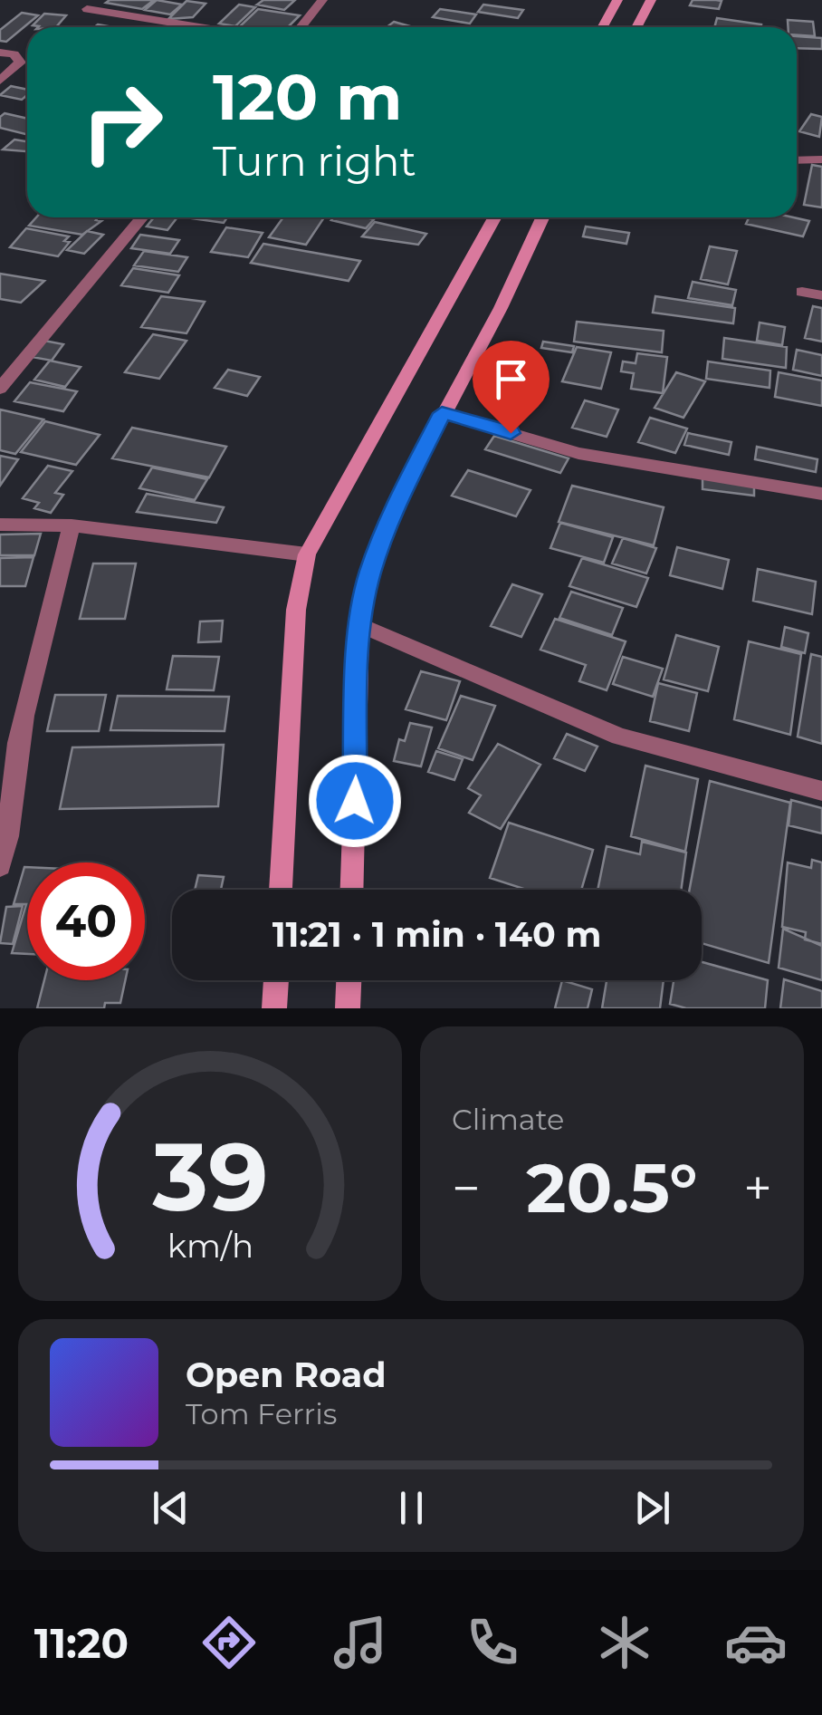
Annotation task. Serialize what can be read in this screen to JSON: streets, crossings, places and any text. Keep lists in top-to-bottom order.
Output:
{
  "page": {
    "turn": ["120 m", "Turn right"],
    "limit": "40",
    "trip": "11:21 · 1 min · 140 m",
    "tile": "Climate",
    "heat": ["−", "20.5°", "+"],
    "song": ["Open Road", "Tom Ferris"],
    "tabs": "11:20",
    "gauge": ["39", "km/h"]
  }
}
